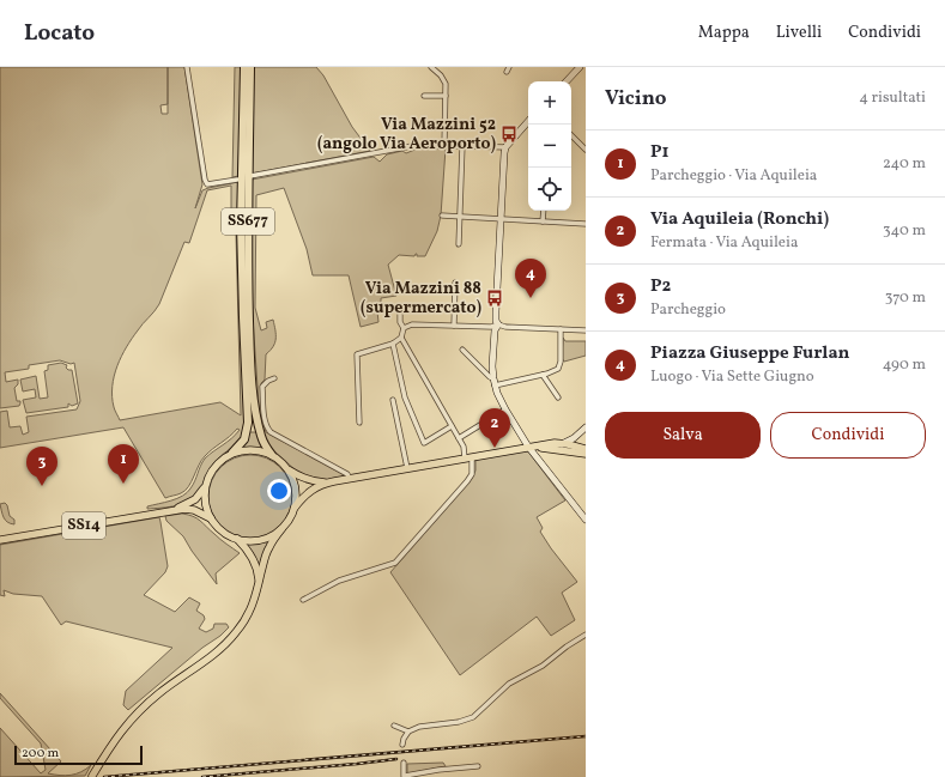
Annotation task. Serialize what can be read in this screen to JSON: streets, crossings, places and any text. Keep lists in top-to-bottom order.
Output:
{
  "streets": {
    "highway": ["SS677"],
    "main road": ["SS14"]
  },
  "crossings": [
    ["SS677", "SS14"]
  ],
  "places": {
    "bus stop": ["Via Mazzini 52 (angolo Via Aeroporto)", "Via Mazzini 88 (supermercato)"]
  },
  "scale_bar": "200 m",
  "page": {
    "header": "Locato",
    "nav": ["Mappa", "Livelli", "Condividi"],
    "heading": ["Vicino", "4 risultati"],
    "map_buttons": ["+", "−"],
    "list": [
      {
        "mark": "1",
        "name": "P1",
        "note": "Parcheggio · Via Aquileia",
        "value": "240 m"
      },
      {
        "mark": "2",
        "name": "Via Aquileia (Ronchi)",
        "note": "Fermata · Via Aquileia",
        "value": "340 m"
      },
      {
        "mark": "3",
        "name": "P2",
        "note": "Parcheggio",
        "value": "370 m"
      },
      {
        "mark": "4",
        "name": "Piazza Giuseppe Furlan",
        "note": "Luogo · Via Sette Giugno",
        "value": "490 m"
      }
    ],
    "pins": [
      "4",
      "2",
      "1",
      "3"
    ],
    "buttons": ["Salva", "Condividi"],
    "scale": "200 m"
  }
}
